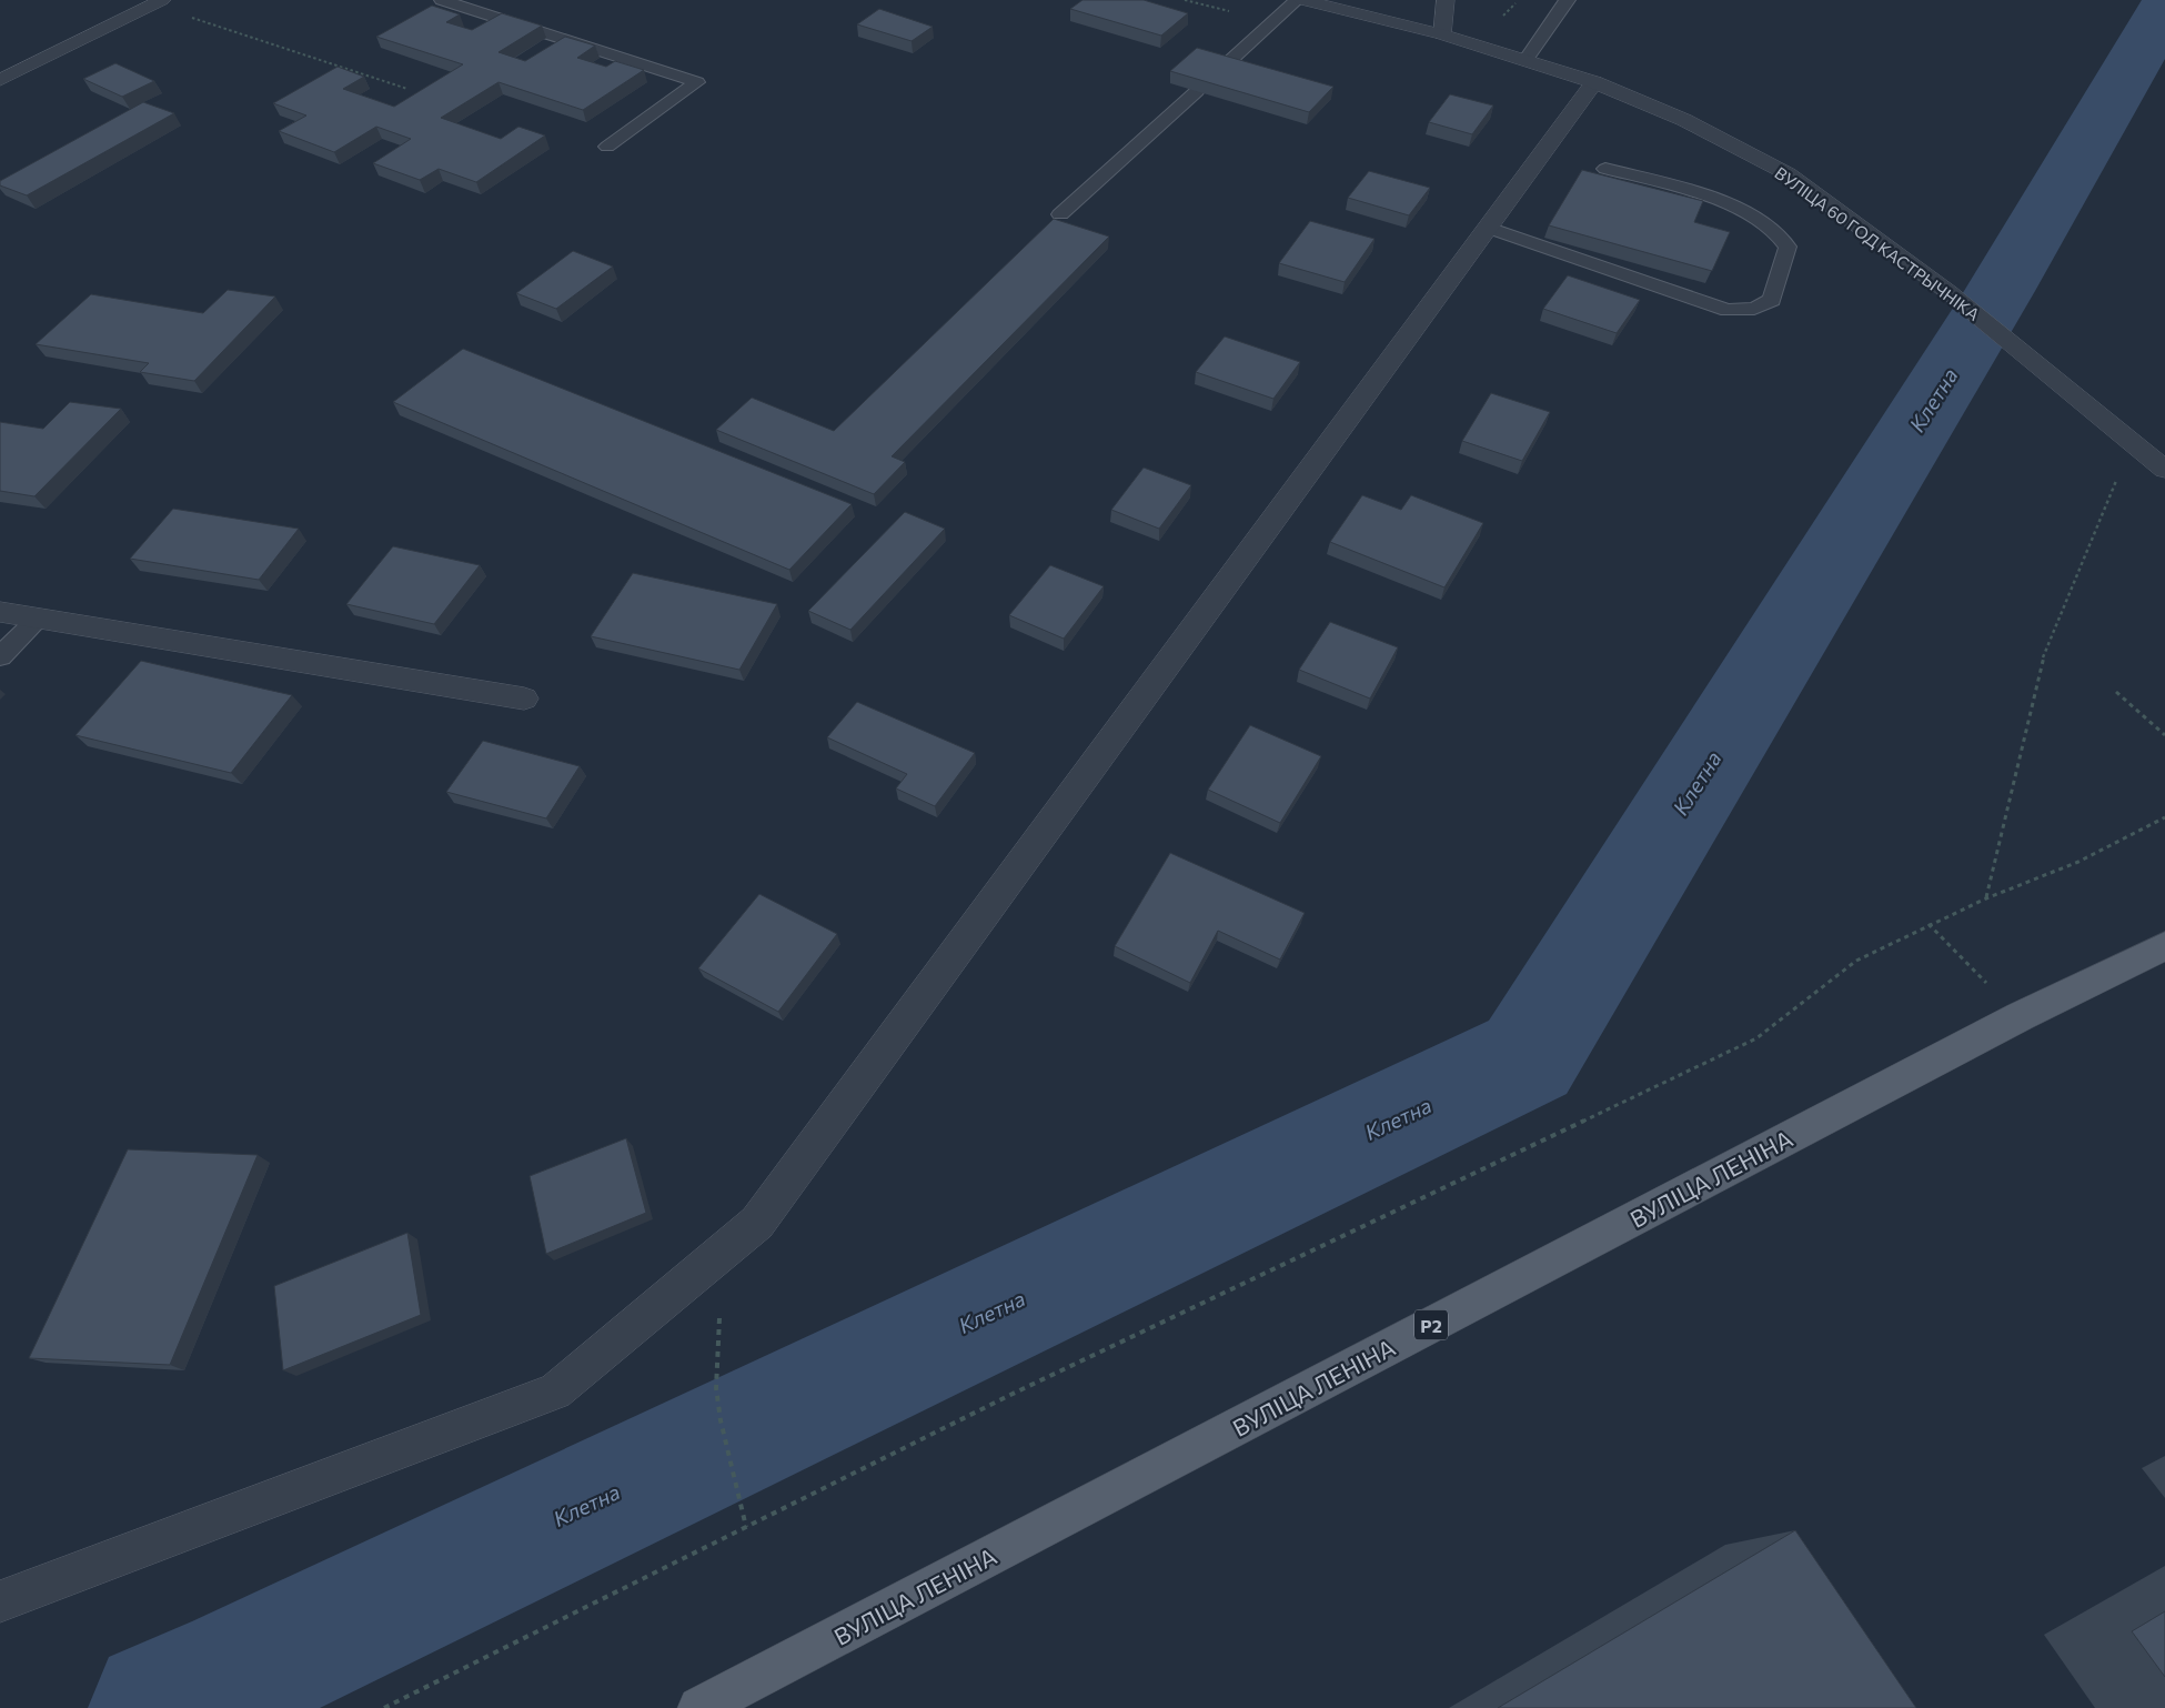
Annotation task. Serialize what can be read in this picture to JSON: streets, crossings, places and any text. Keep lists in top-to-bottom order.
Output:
{
  "streets": {
    "main road": ["ВУЛІЦА ЛЕНІНА", "Р2"],
    "street": ["ВУЛІЦА 60 ГОД КАСТРЫЧНІКА"]
  },
  "water": ["Клетна"]
}
